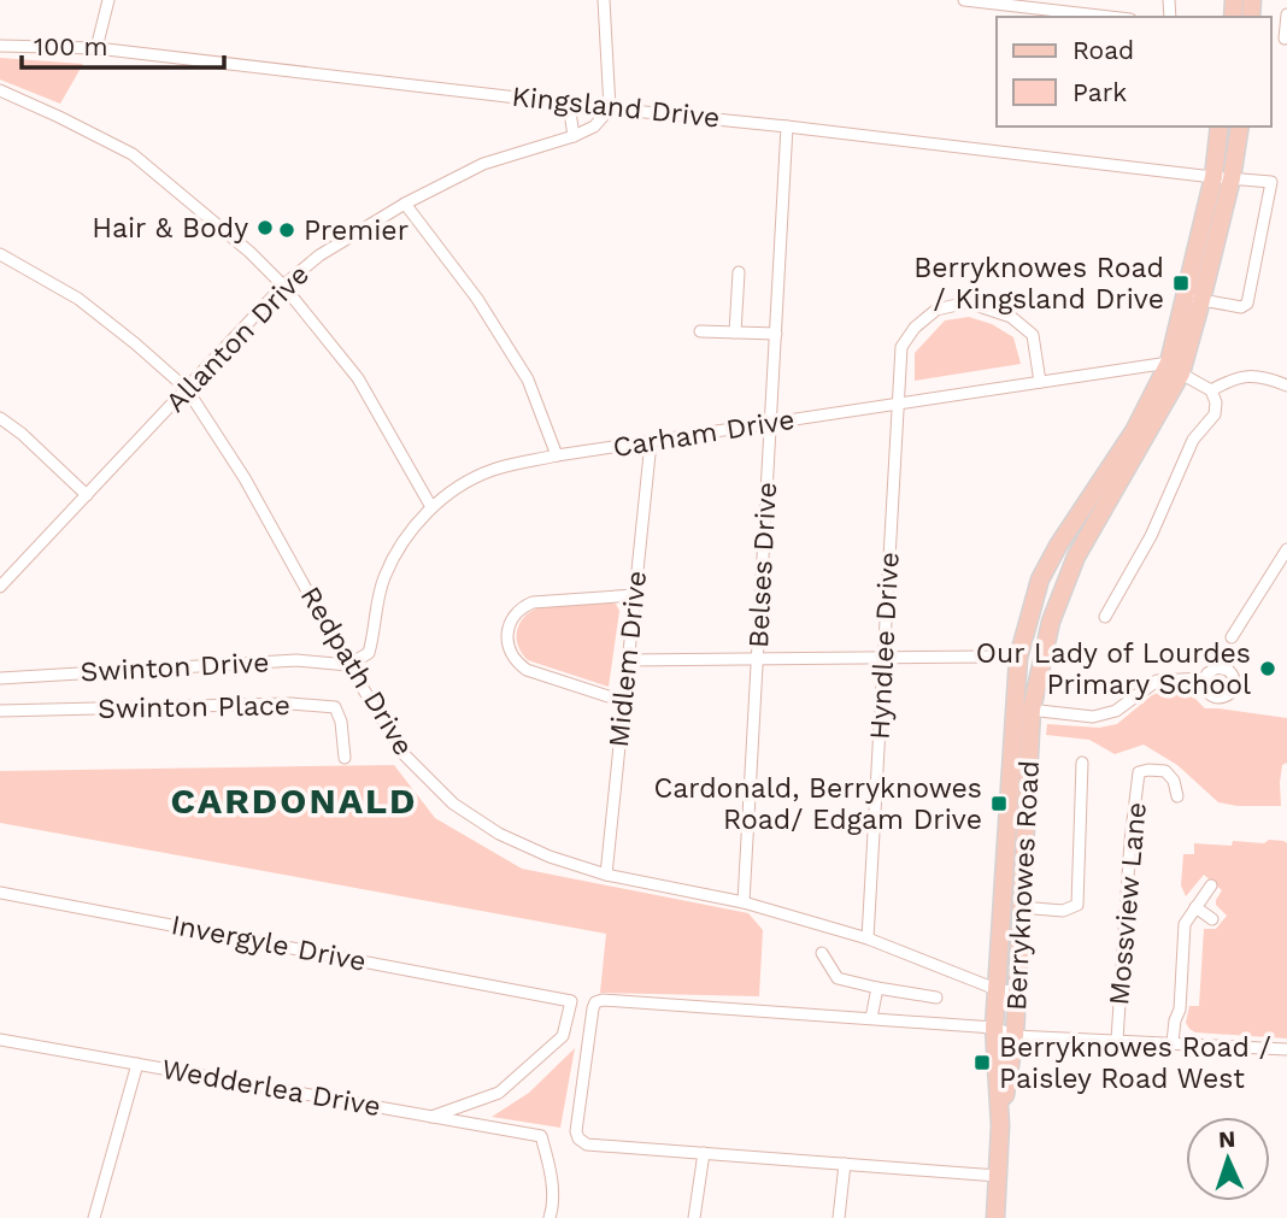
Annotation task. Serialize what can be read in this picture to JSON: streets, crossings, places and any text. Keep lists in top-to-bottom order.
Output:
{
  "streets": {
    "main road": ["Berryknowes Road"],
    "street": [
      "Kingsland Drive",
      "Allanton Drive",
      "Carham Drive",
      "Belses Drive",
      "Hyndlee Drive",
      "Midlem Drive",
      "Swinton Drive",
      "Redpath Drive",
      "Swinton Place",
      "Mossview Lane",
      "Invergyle Drive",
      "Wedderlea Drive"
    ]
  },
  "crossings": [
    ["Kingsland Drive", "Allanton Drive"],
    ["Kingsland Drive", "Belses Drive"],
    ["Kingsland Drive", "Berryknowes Road"],
    ["Allanton Drive", "Redpath Drive"],
    ["Carham Drive", "Belses Drive"],
    ["Carham Drive", "Hyndlee Drive"],
    ["Carham Drive", "Midlem Drive"],
    ["Carham Drive", "Swinton Drive"],
    ["Carham Drive", "Redpath Drive"],
    ["Carham Drive", "Berryknowes Road"],
    ["Belses Drive", "Redpath Drive"],
    ["Hyndlee Drive", "Redpath Drive"],
    ["Midlem Drive", "Redpath Drive"],
    ["Swinton Drive", "Redpath Drive"],
    ["Redpath Drive", "Berryknowes Road"],
    ["Invergyle Drive", "Wedderlea Drive"]
  ],
  "districts": ["CARDONALD"],
  "places": {
    "other": ["Hair & Body", "Premier", "Our Lady of Lourdes Primary School"],
    "transit": ["Berryknowes Road / Kingsland Drive", "Cardonald, Berryknowes Road/ Edgam Drive", "Berryknowes Road / Paisley Road West"]
  },
  "legend": ["Road", "Park"],
  "scale_bar": "100 m",
  "north": "top"
}
